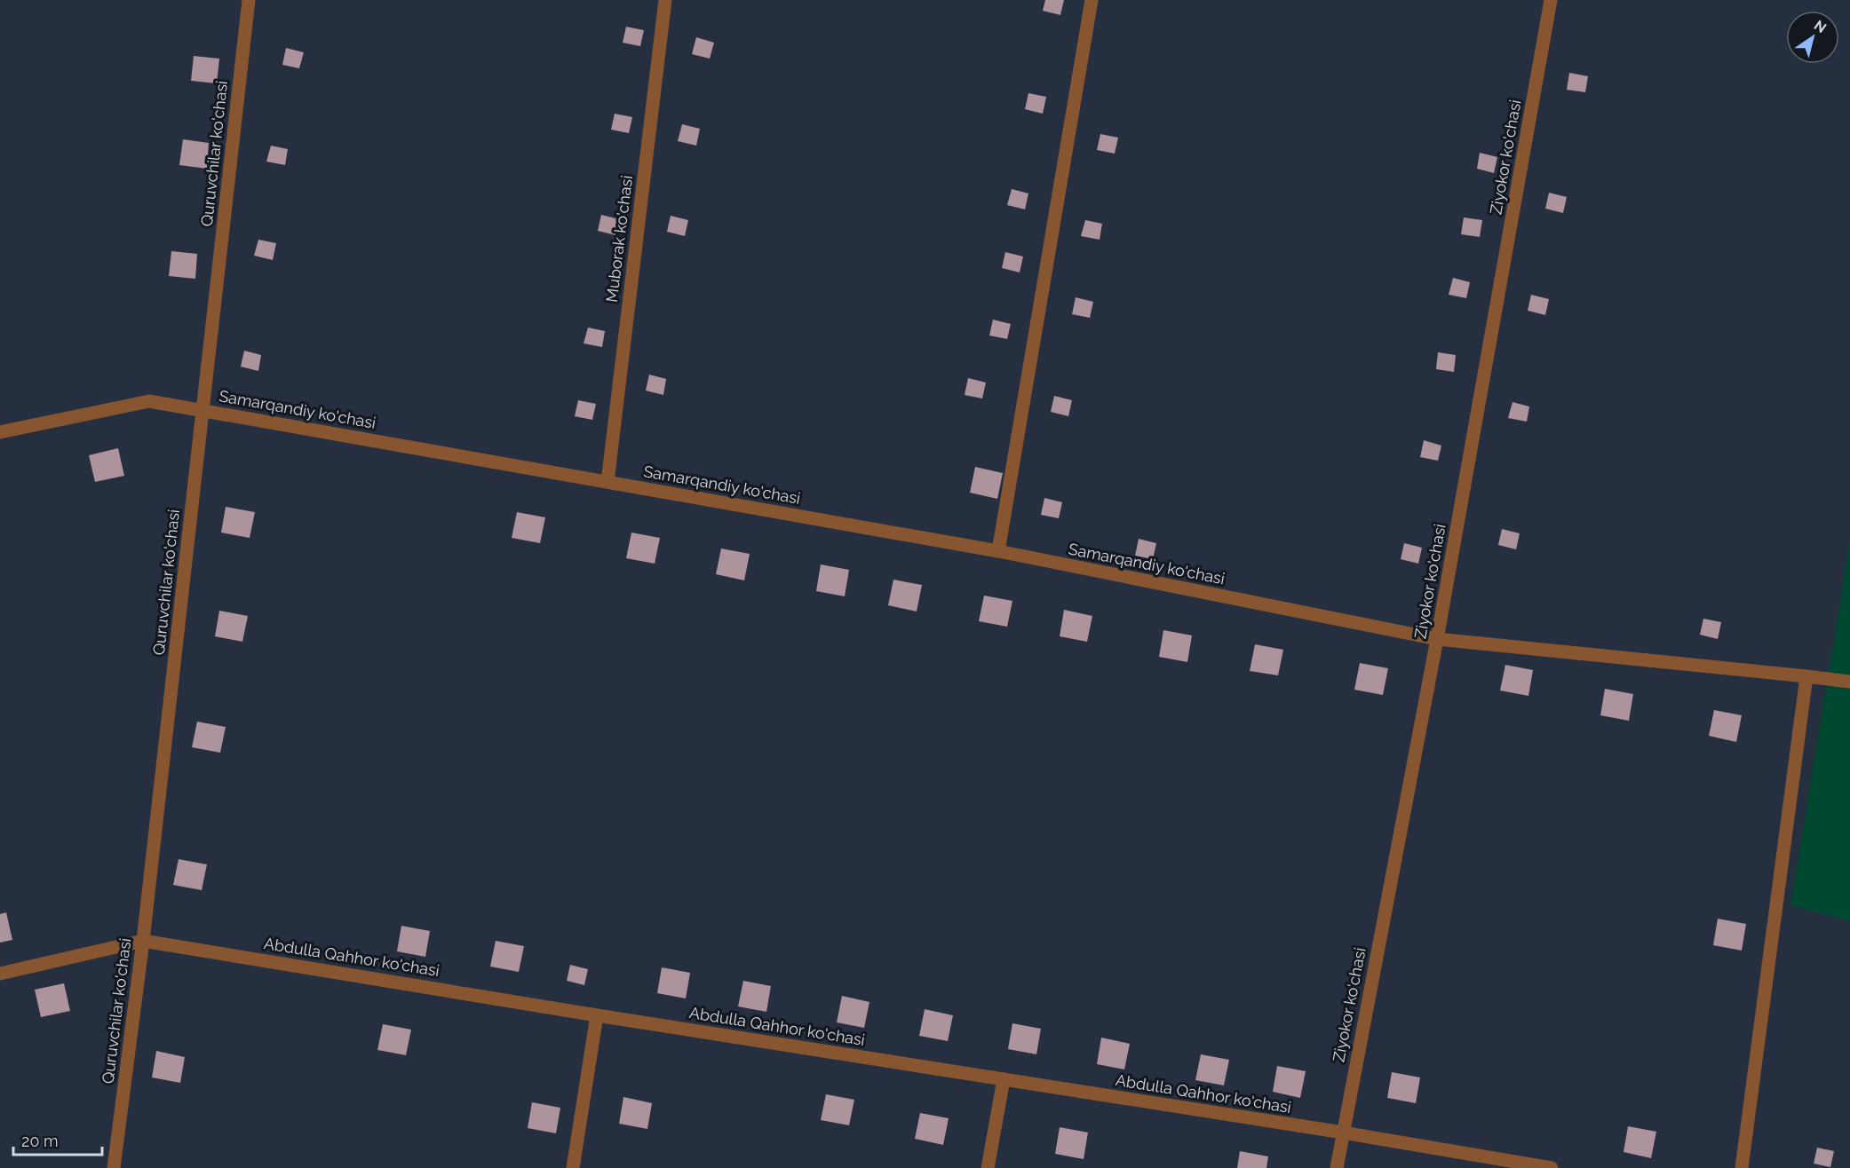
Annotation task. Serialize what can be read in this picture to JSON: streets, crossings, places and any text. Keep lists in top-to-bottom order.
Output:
{
  "streets": {
    "street": [
      "Quruvchilar ko'chasi",
      "Ziyokor ko'chasi",
      "Muborak ko'chasi",
      "Samarqandiy ko'chasi",
      "Abdulla Qahhor ko'chasi"
    ]
  },
  "crossings": [
    ["Quruvchilar ko'chasi", "Samarqandiy ko'chasi"],
    ["Quruvchilar ko'chasi", "Abdulla Qahhor ko'chasi"],
    ["Ziyokor ko'chasi", "Samarqandiy ko'chasi"],
    ["Ziyokor ko'chasi", "Abdulla Qahhor ko'chasi"],
    ["Muborak ko'chasi", "Samarqandiy ko'chasi"]
  ],
  "scale_bar": "20 m",
  "north": "top right"
}
